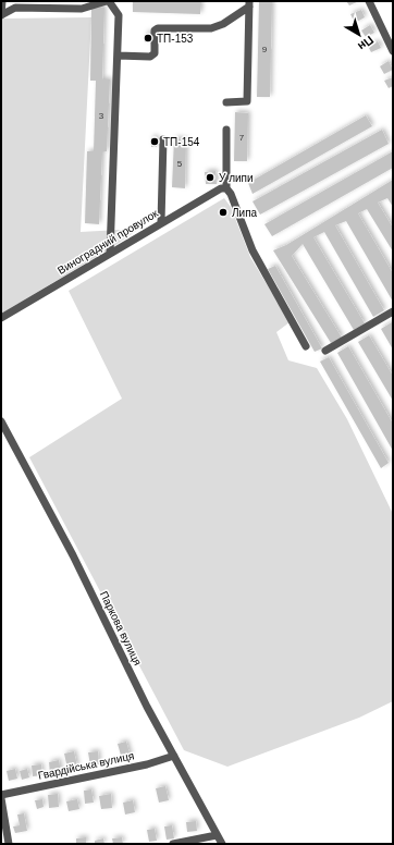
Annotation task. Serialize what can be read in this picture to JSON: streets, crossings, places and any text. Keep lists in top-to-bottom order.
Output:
{
  "streets": {
    "street": ["Виноградний провулок", "Паркова вулиця", "Гвардійська вулиця"]
  },
  "crossings": [
    ["Паркова вулиця", "Гвардійська вулиця"]
  ],
  "places": [
    "ТП-153",
    "ТП-154",
    "У липи",
    "Липа"
  ],
  "house_numbers": [
    "9",
    "3",
    "7",
    "5"
  ],
  "north": "bottom right"
}
